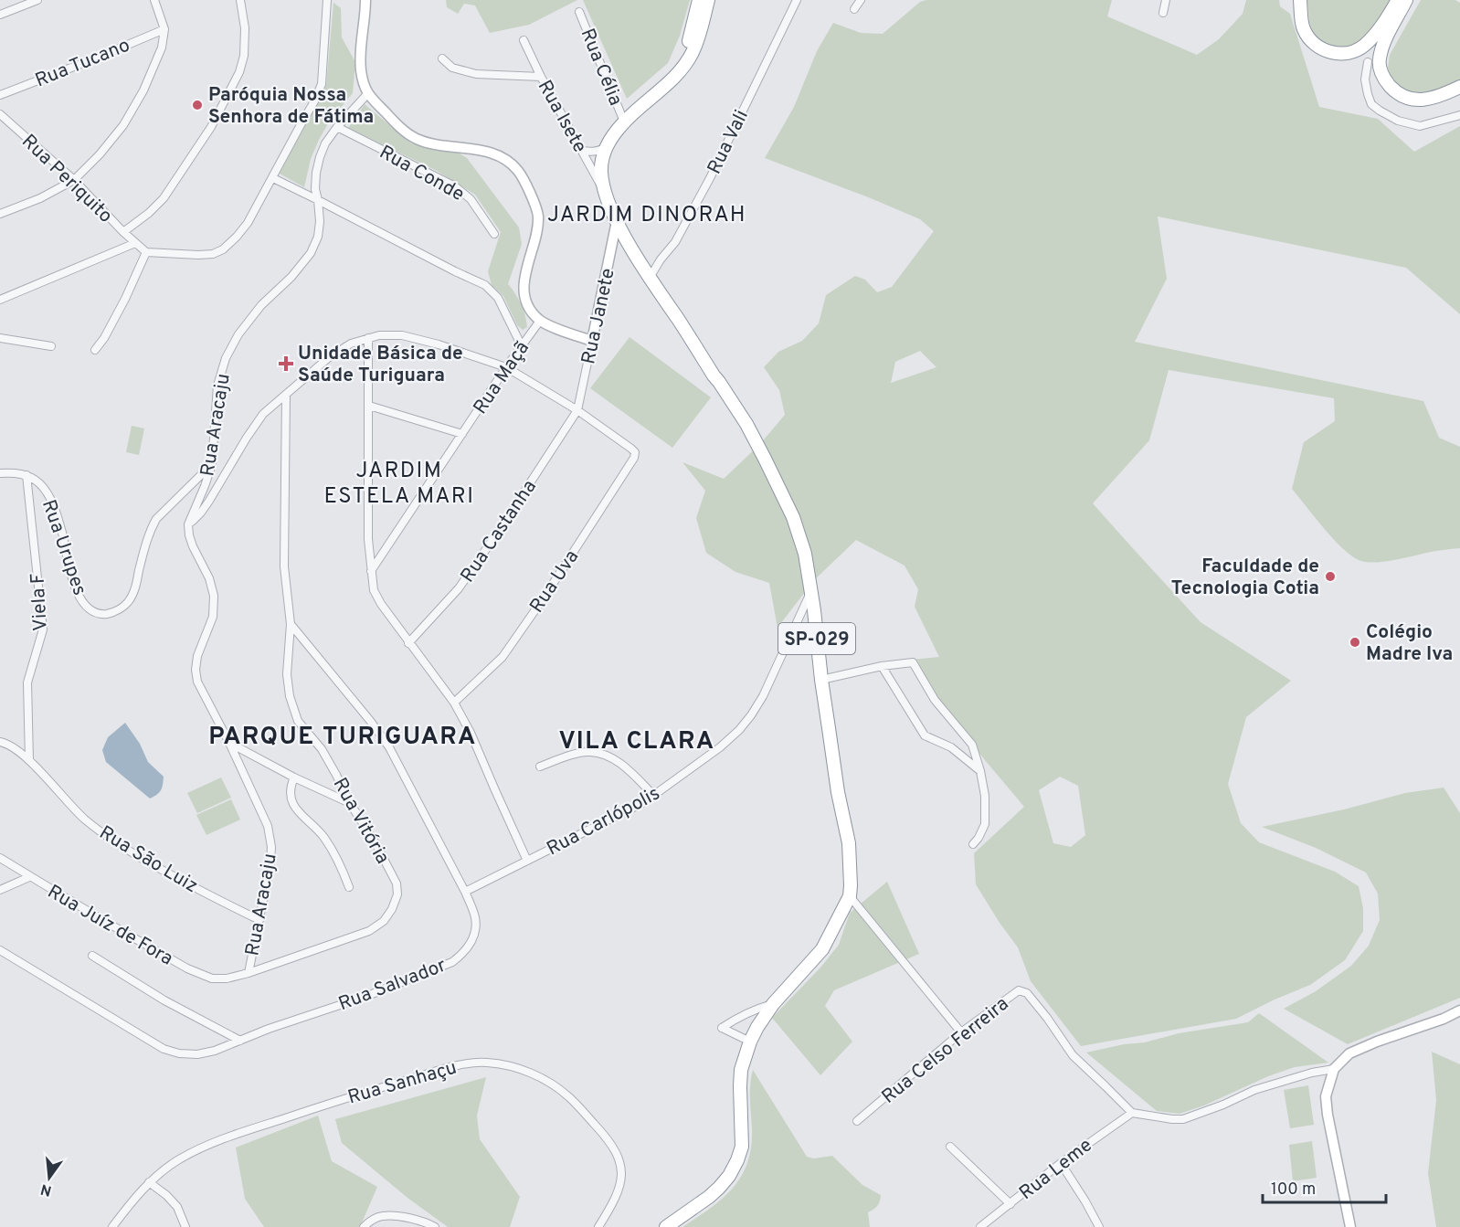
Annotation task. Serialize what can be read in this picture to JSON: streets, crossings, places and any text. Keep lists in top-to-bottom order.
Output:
{
  "streets": {
    "highway": ["SP-029"],
    "street": [
      "Rua Tucano",
      "Rua Célia",
      "Rua Isete",
      "Rua Vali",
      "Rua Conde",
      "Rua Periquito",
      "Rua Janete",
      "Rua Maçã",
      "Rua Aracaju",
      "Rua Castanha",
      "Rua Urupes",
      "Rua Uva",
      "Viela F",
      "Rua Vitória",
      "Rua Carlópolis",
      "Rua São Luiz",
      "Rua Juíz de Fora",
      "Rua Salvador",
      "Rua Celso Ferreira",
      "Rua Sanhaçu",
      "Rua Leme"
    ]
  },
  "crossings": [
    ["Rua Célia", "SP-029"],
    ["Rua Isete", "SP-029"],
    ["Rua Vali", "SP-029"],
    ["Rua Conde", "Rua Aracaju"],
    ["Rua Janete", "Rua Castanha"],
    ["Rua Janete", "Rua Uva"],
    ["Rua Janete", "SP-029"],
    ["Rua Aracaju", "Rua Urupes"],
    ["Rua Aracaju", "Rua Vitória"],
    ["Rua Aracaju", "Rua São Luiz"],
    ["Rua Castanha", "Rua Uva"],
    ["Rua Urupes", "Viela F"],
    ["Viela F", "Rua São Luiz"],
    ["SP-029", "Rua Carlópolis"],
    ["Rua Vitória", "Rua Juíz de Fora"],
    ["Rua Vitória", "Rua Salvador"],
    ["Rua Carlópolis", "Rua Salvador"],
    ["Rua Celso Ferreira", "Rua Leme"]
  ],
  "districts": [
    "JARDIM DINORAH",
    "JARDIM ESTELA MARI",
    "PARQUE TURIGUARA",
    "VILA CLARA"
  ],
  "places": {
    "other": ["Paróquia Nossa Senhora de Fátima", "Faculdade de Tecnologia Cotia", "Colégio Madre Iva"],
    "health": ["Unidade Básica de Saúde Turiguara"]
  },
  "scale_bar": "100 m",
  "north": "bottom"
}
